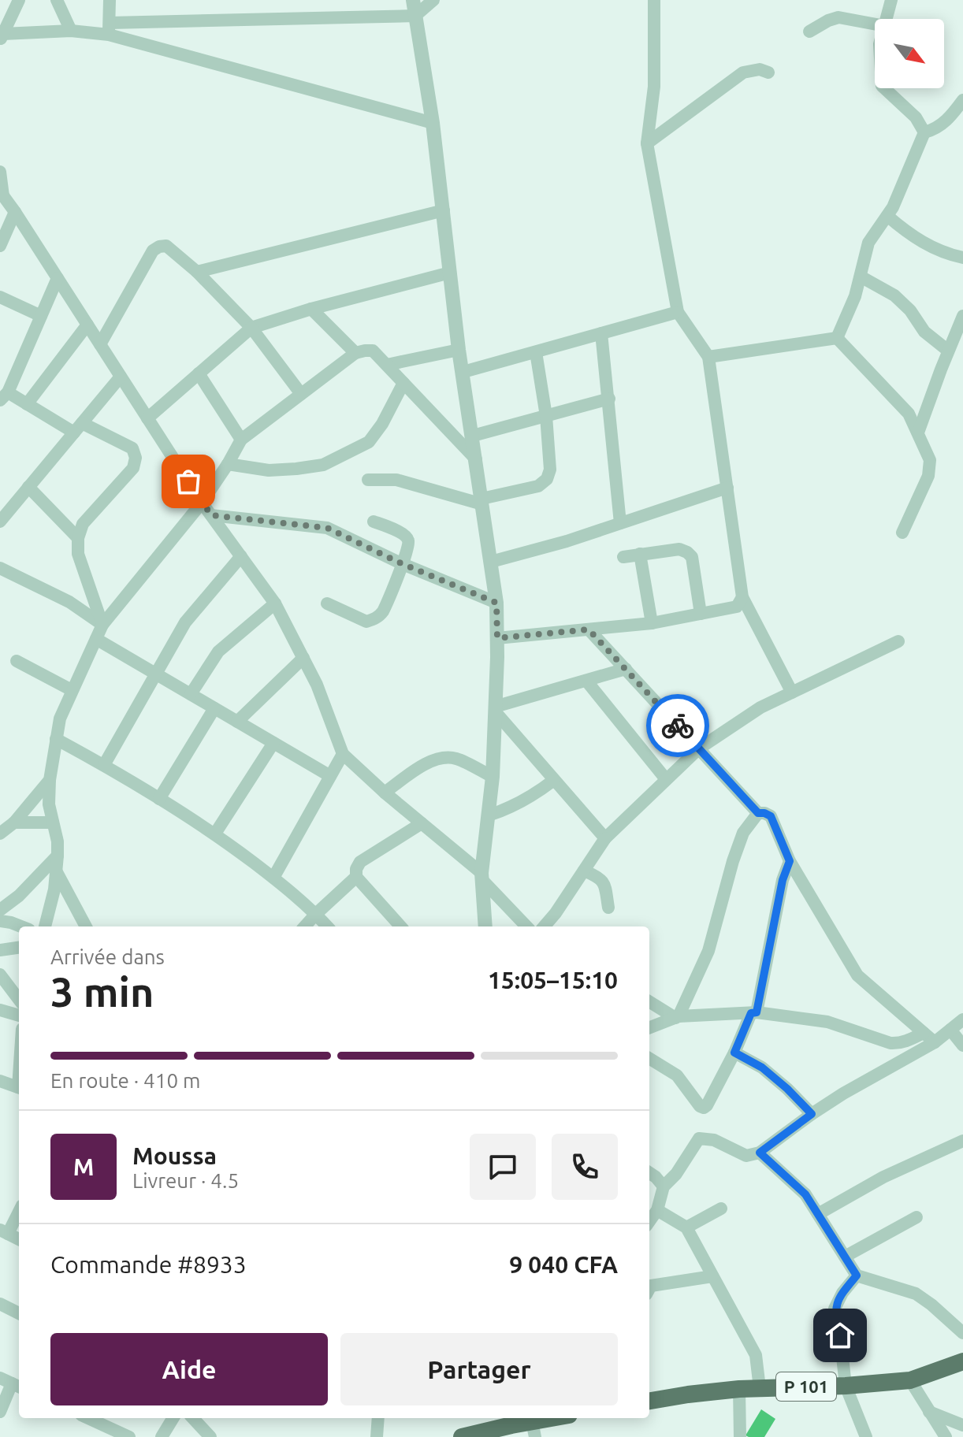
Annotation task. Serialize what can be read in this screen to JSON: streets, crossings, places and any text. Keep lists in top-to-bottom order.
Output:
{
  "streets": {
    "main road": ["P 101"]
  },
  "north": "bottom right",
  "page": {
    "heading": ["3 min", "Arrivée dans", "15:05–15:10"],
    "panel": [
      "Moussa",
      "Livreur · 4.5",
      "Commande #8933",
      "9 040 CFA"
    ],
    "bar": "En route · 410 m",
    "round": "M",
    "buttons": ["Aide", "Partager"]
  }
}
